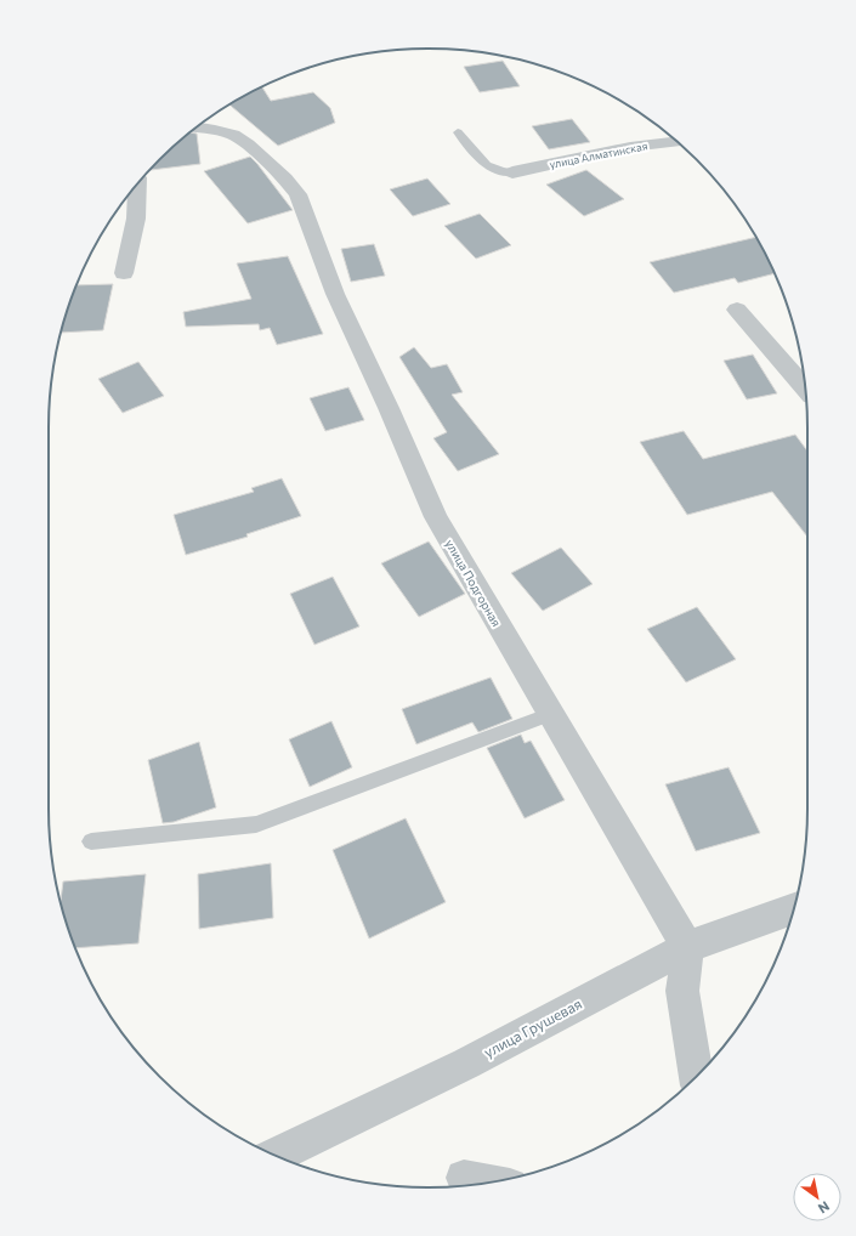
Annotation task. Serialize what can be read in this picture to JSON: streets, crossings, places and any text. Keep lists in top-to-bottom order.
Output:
{
  "streets": {
    "street": ["улица Алматинская", "улица Подгорная", "улица Грушевая"]
  },
  "crossings": [
    ["улица Подгорная", "улица Грушевая"]
  ],
  "north": "bottom right"
}
